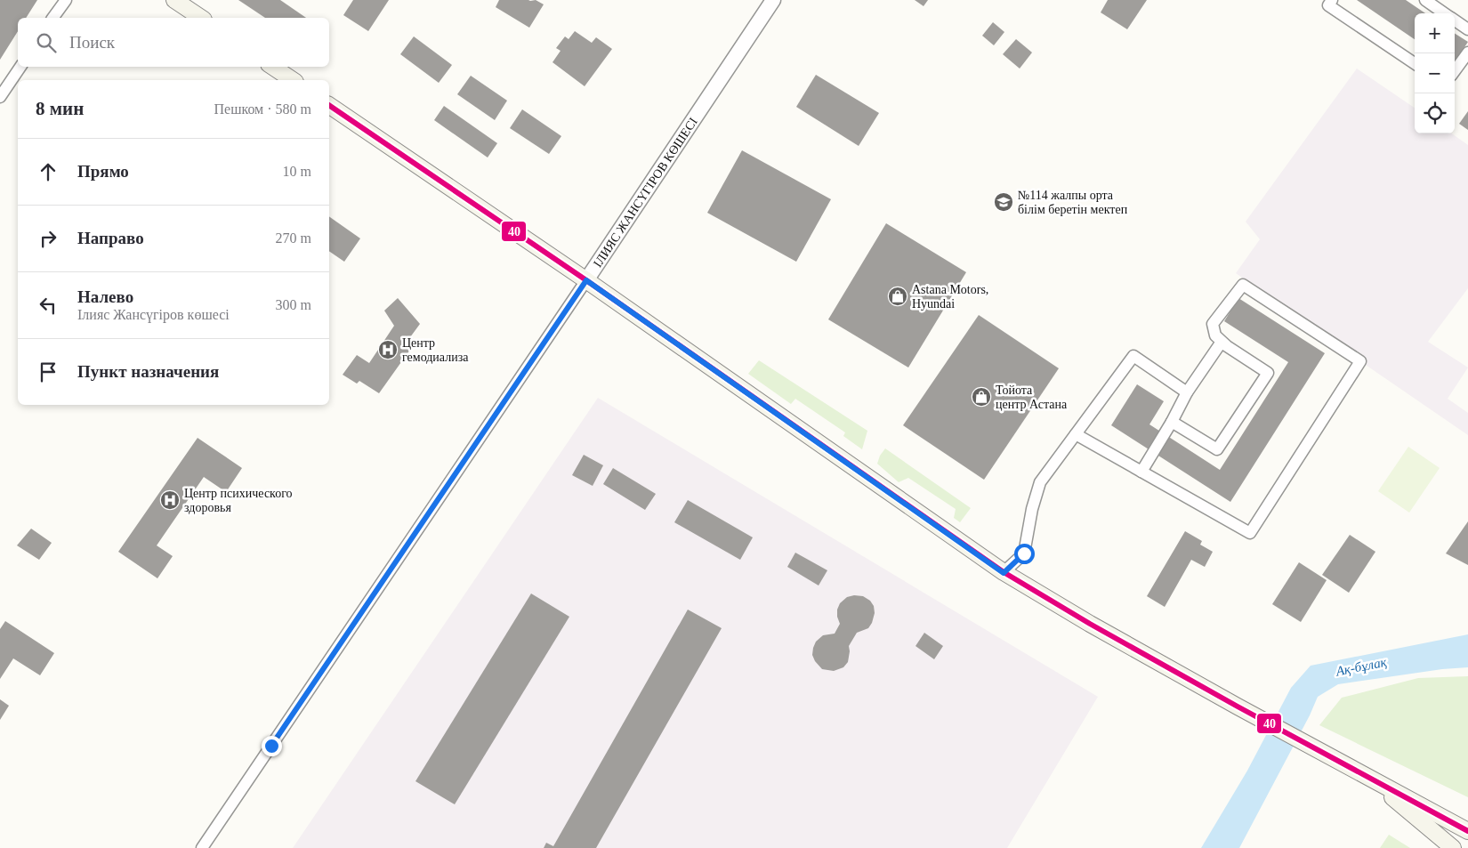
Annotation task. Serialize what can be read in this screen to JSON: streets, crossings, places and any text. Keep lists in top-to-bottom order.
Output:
{
  "streets": {
    "street": ["ІЛИЯС ЖАНСҮГІРОВ КӨШЕСІ"]
  },
  "water": ["Ақ-бұлақ"],
  "places": {
    "school or university": ["№114 жалпы орта білім беретін мектеп"],
    "shop": ["Astana Motors, Hyundai", "Тойота центр Астана"],
    "hospital": ["Центр гемодиализа", "Центр психического здоровья"]
  },
  "lines": ["transit line 40"],
  "page": {
    "map_buttons": ["+", "−"],
    "search": "Поиск",
    "heading": ["8 мин", "Пешком · 580 m"],
    "list": [
      ["Прямо", "10 m"],
      ["Направо", "270 m"],
      ["Налево", "Ілияс Жансүгіров көшесі", "300 m"],
      "Пункт назначения"
    ]
  }
}
